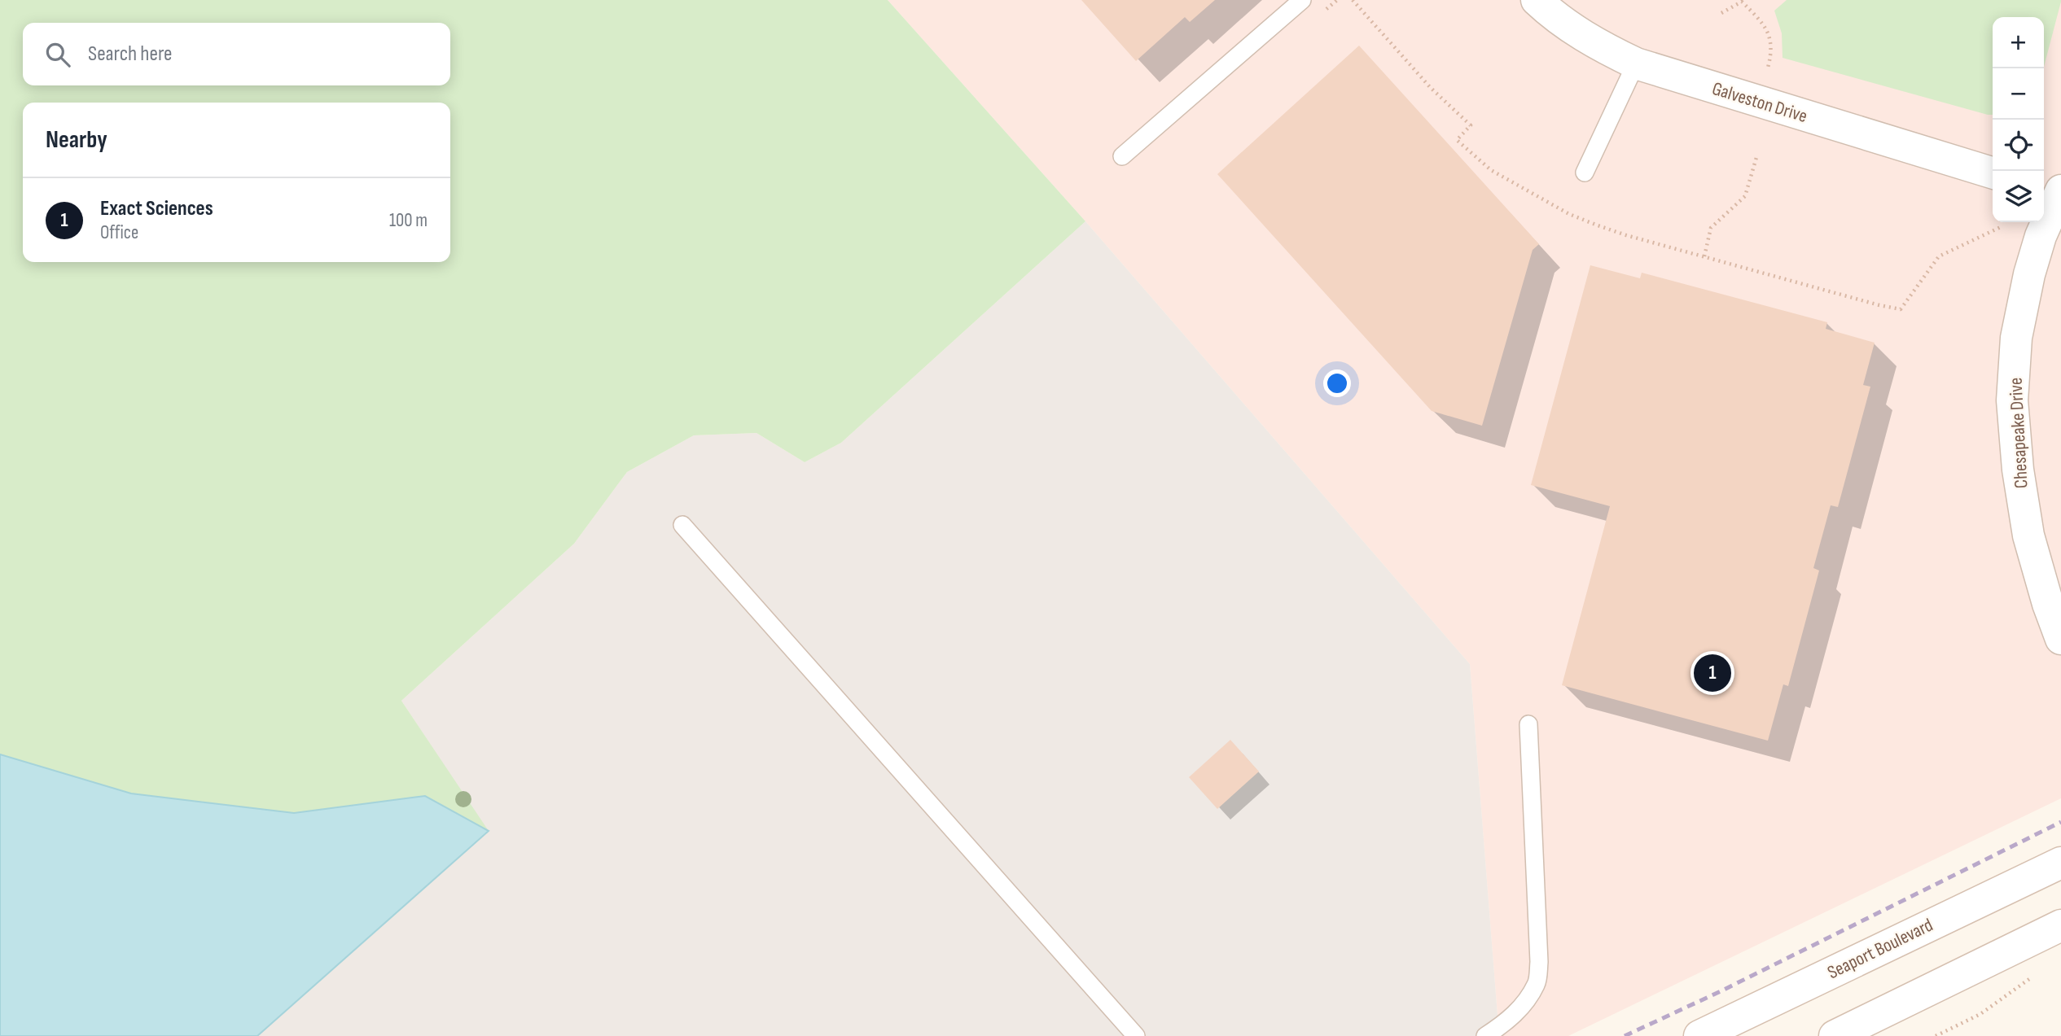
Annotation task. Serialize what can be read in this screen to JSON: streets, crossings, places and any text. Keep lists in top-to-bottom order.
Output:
{
  "streets": {
    "street": ["Galveston Drive", "Chesapeake Drive", "Seaport Boulevard"]
  },
  "page": {
    "map_buttons": ["+", "−"],
    "search": "Search here",
    "heading": "Nearby",
    "list": [
      {
        "mark": "1",
        "name": "Exact Sciences",
        "note": "Office",
        "value": "100 m"
      }
    ],
    "pins": "1"
  }
}
